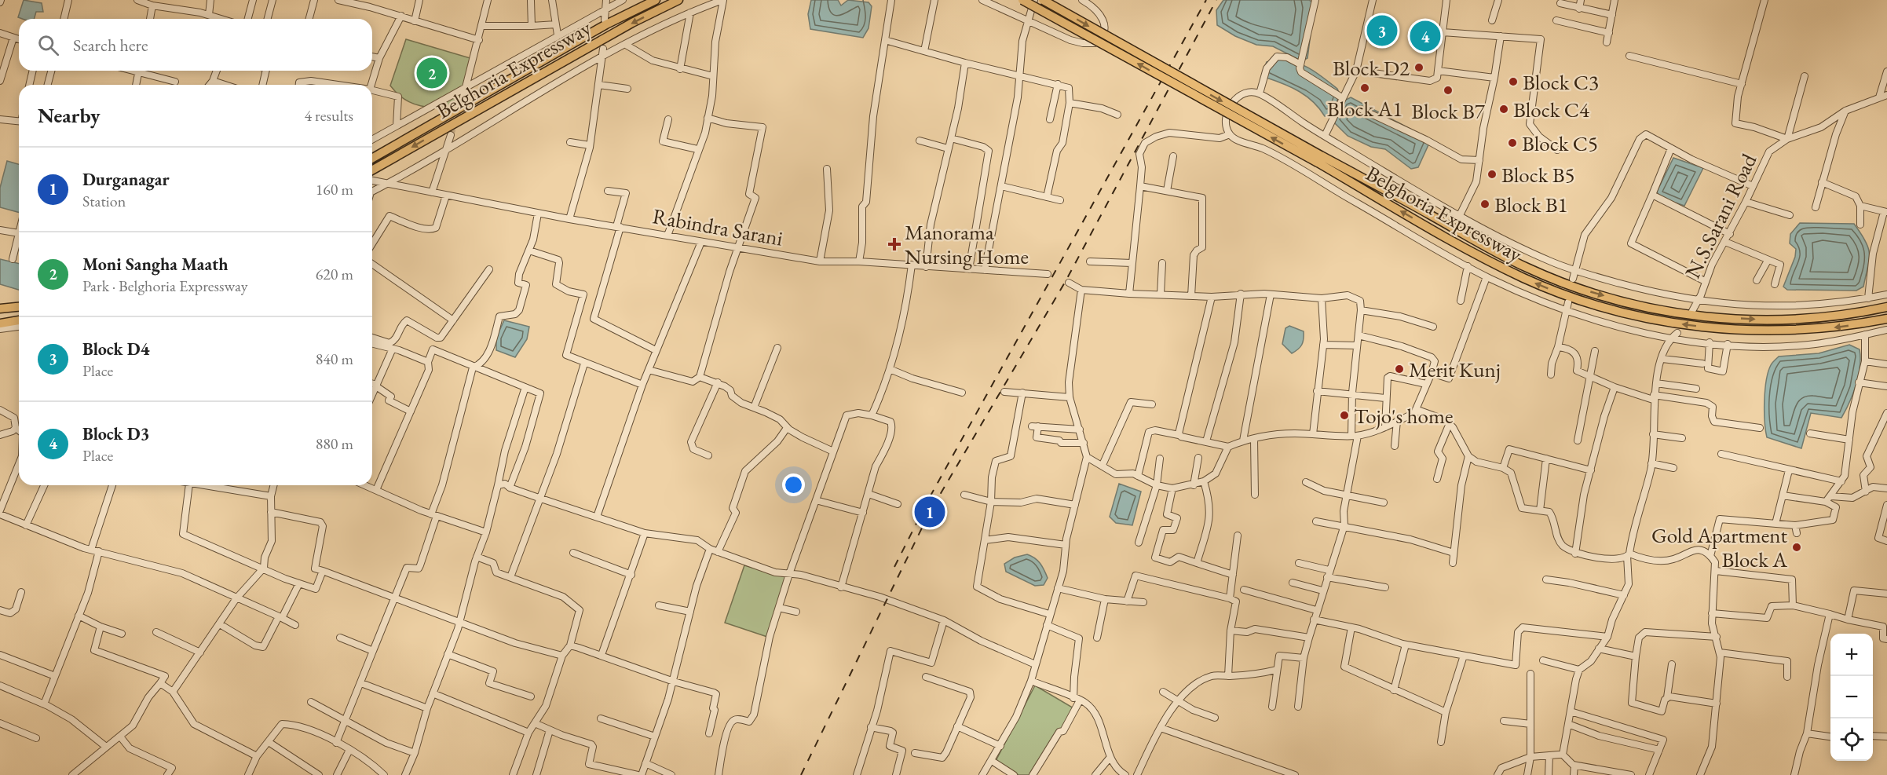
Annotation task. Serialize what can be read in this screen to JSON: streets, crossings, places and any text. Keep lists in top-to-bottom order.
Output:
{
  "streets": {
    "highway": ["Belghoria Expressway"],
    "street": ["N.S.Sarani Road", "Rabindra Sarani"]
  },
  "places": {
    "other": [
      "Block D2",
      "Block C3",
      "Block A1",
      "Block B7",
      "Block C4",
      "Block C5",
      "Block B5",
      "Block B1",
      "Merit Kunj",
      "Tojo's home",
      "Gold Apartment Block A"
    ],
    "health": ["Manorama Nursing Home"]
  },
  "page": {
    "pins": [
      "3",
      "4",
      "2",
      "1"
    ],
    "search": "Search here",
    "heading": ["Nearby", "4 results"],
    "list": [
      {
        "mark": "1",
        "name": "Durganagar",
        "note": "Station",
        "value": "160 m"
      },
      {
        "mark": "2",
        "name": "Moni Sangha Maath",
        "note": "Park · Belghoria Expressway",
        "value": "620 m"
      },
      {
        "mark": "3",
        "name": "Block D4",
        "note": "Place",
        "value": "840 m"
      },
      {
        "mark": "4",
        "name": "Block D3",
        "note": "Place",
        "value": "880 m"
      }
    ],
    "map_buttons": ["+", "−"]
  }
}
